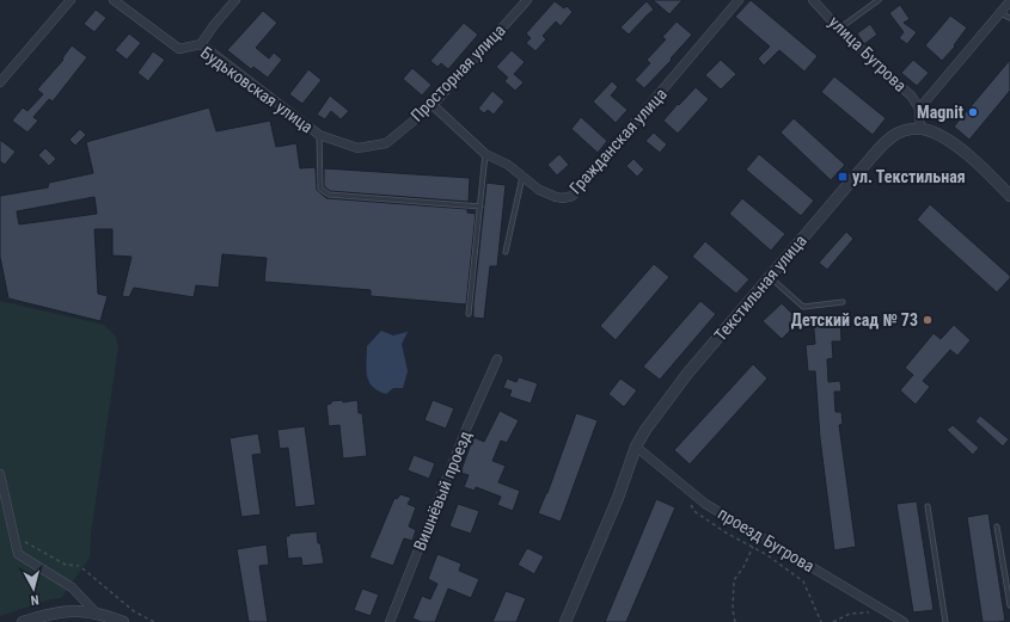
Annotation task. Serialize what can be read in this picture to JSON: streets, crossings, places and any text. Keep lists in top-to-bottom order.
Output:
{
  "streets": {
    "street": [
      "улица Бугрова",
      "Просторная улица",
      "Будьковская улица",
      "Гражданская улица",
      "Текстильная улица",
      "Вишнёвый проезд",
      "проезд Бугрова"
    ]
  },
  "crossings": [
    ["Просторная улица", "Будьковская улица"],
    ["Просторная улица", "Гражданская улица"],
    ["Текстильная улица", "проезд Бугрова"]
  ],
  "places": {
    "other": ["Magnit", "Детский сад № 73"],
    "transit": ["ул. Текстильная"]
  },
  "north": "bottom"
}
